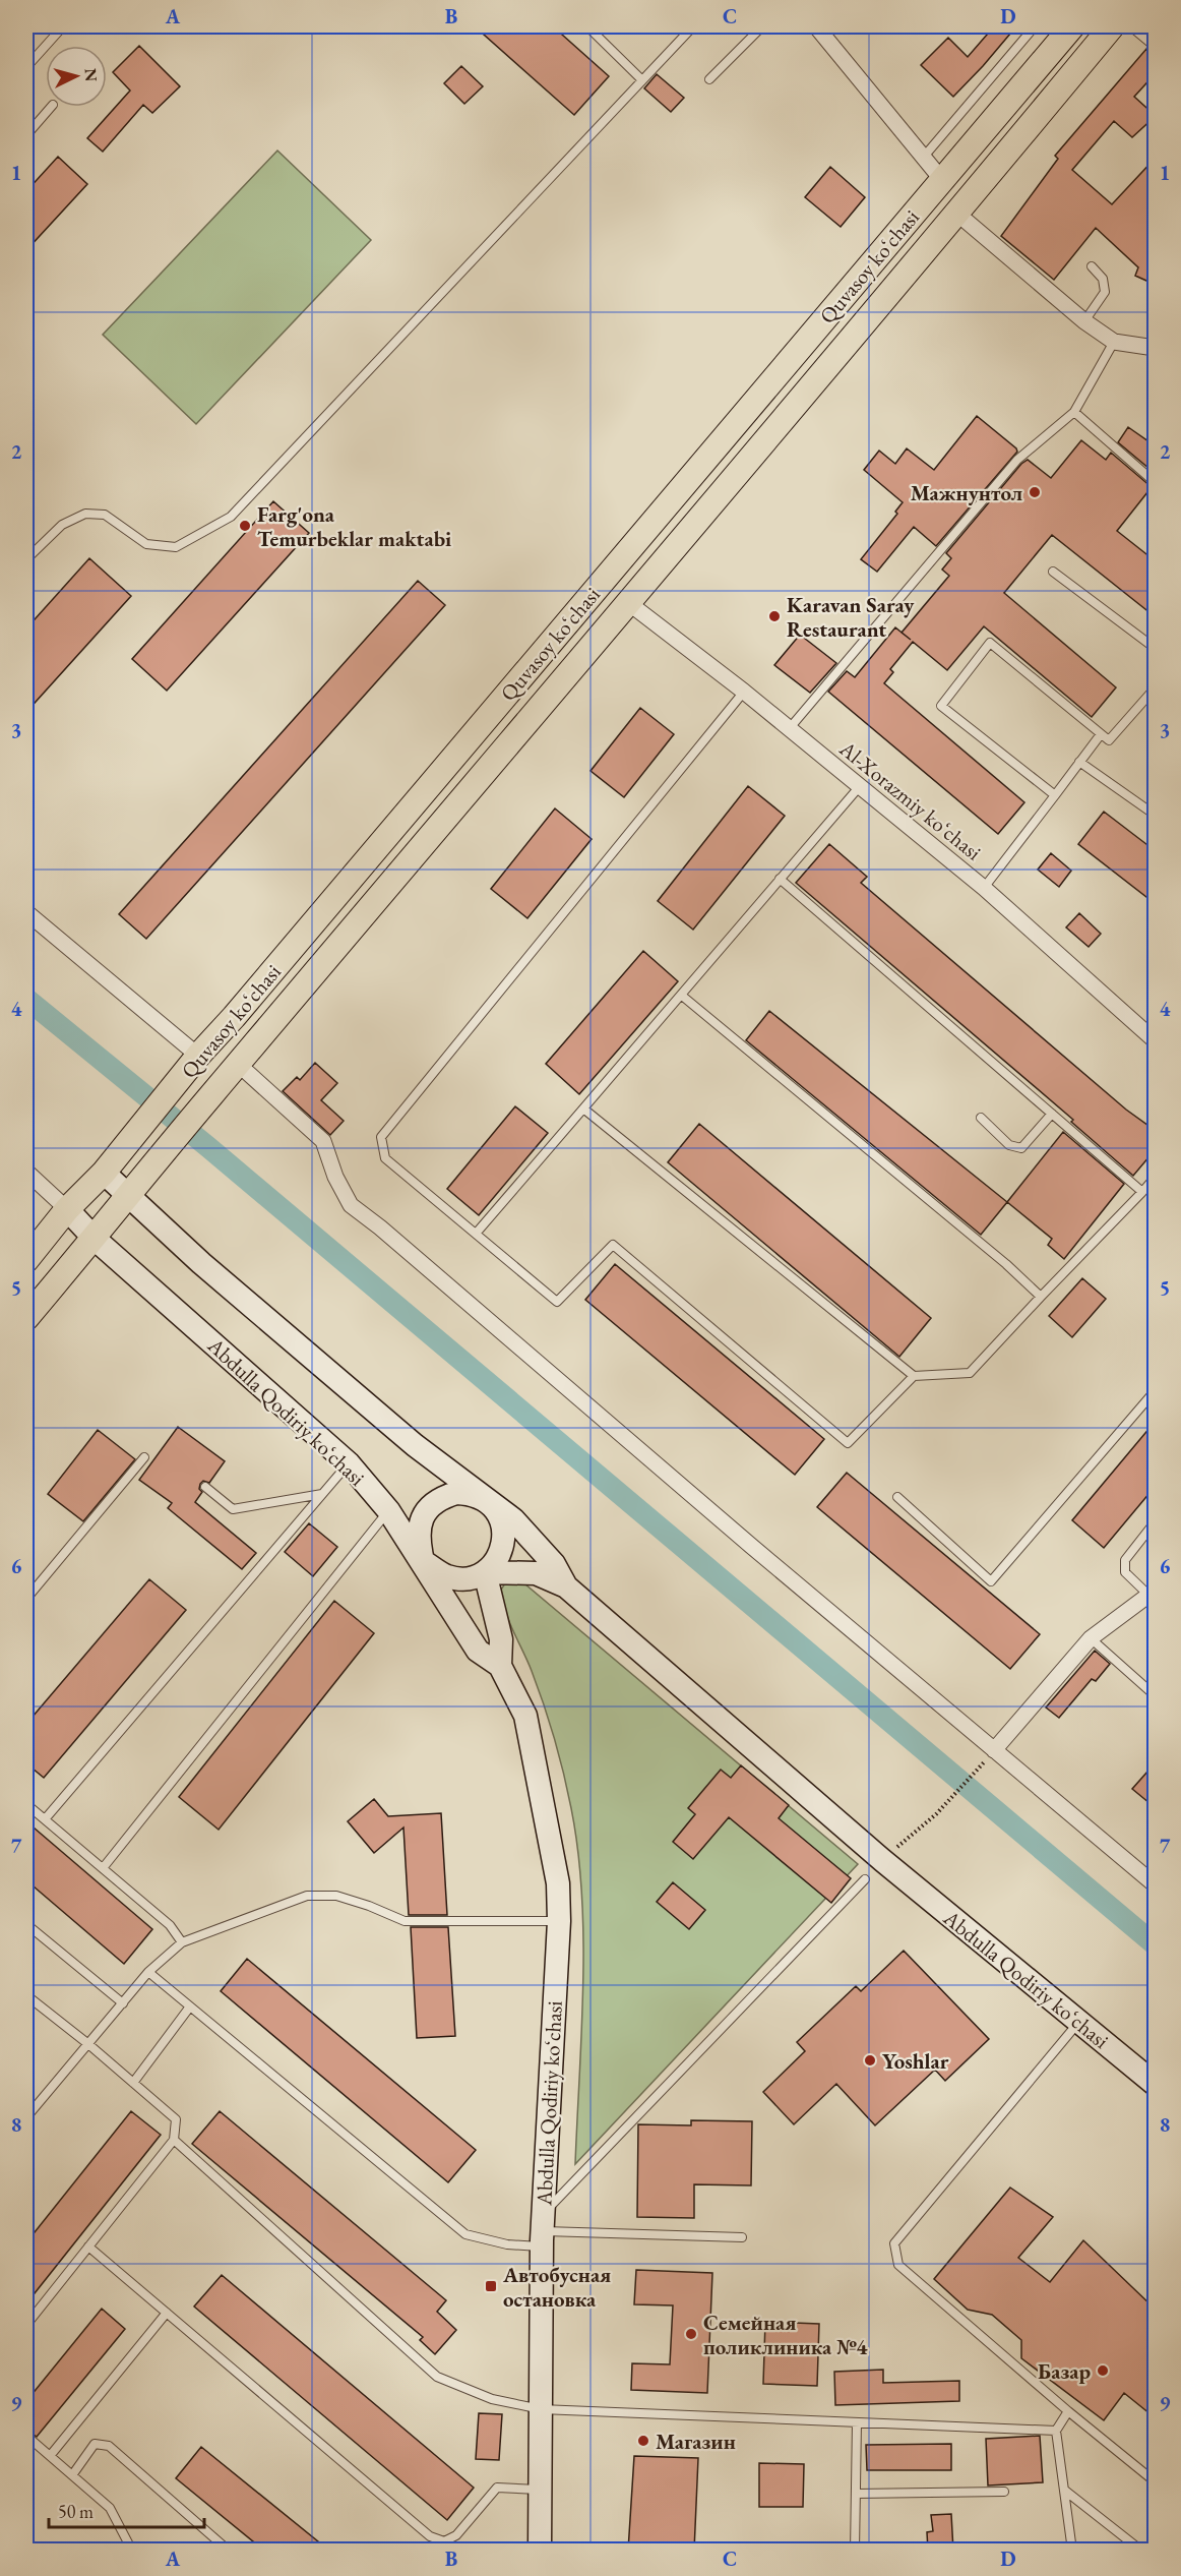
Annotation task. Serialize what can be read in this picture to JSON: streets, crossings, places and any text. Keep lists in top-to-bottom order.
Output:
{
  "streets": {
    "main road": ["Quvasoy koʻchasi"],
    "street": ["Al-Xorazmiy koʻchasi", "Abdulla Qodiriy koʻchasi"]
  },
  "crossings": [
    ["Quvasoy koʻchasi", "Al-Xorazmiy koʻchasi"],
    ["Quvasoy koʻchasi", "Abdulla Qodiriy koʻchasi"]
  ],
  "places": {
    "other": [
      "Мажнунтол",
      "Farg'ona Temurbeklar maktabi",
      "Karavan Saray Restaurant",
      "Yoshlar",
      "Семейная поликлиника №4",
      "Базар",
      "Магазин"
    ],
    "transit": ["Автобусная остановка"]
  },
  "scale_bar": "50 m",
  "north": "right",
  "grid": {
    "columns": [
      "A",
      "B",
      "C",
      "D"
    ],
    "rows": [
      "1",
      "2",
      "3",
      "4",
      "5",
      "6",
      "7",
      "8",
      "9"
    ]
  }
}
